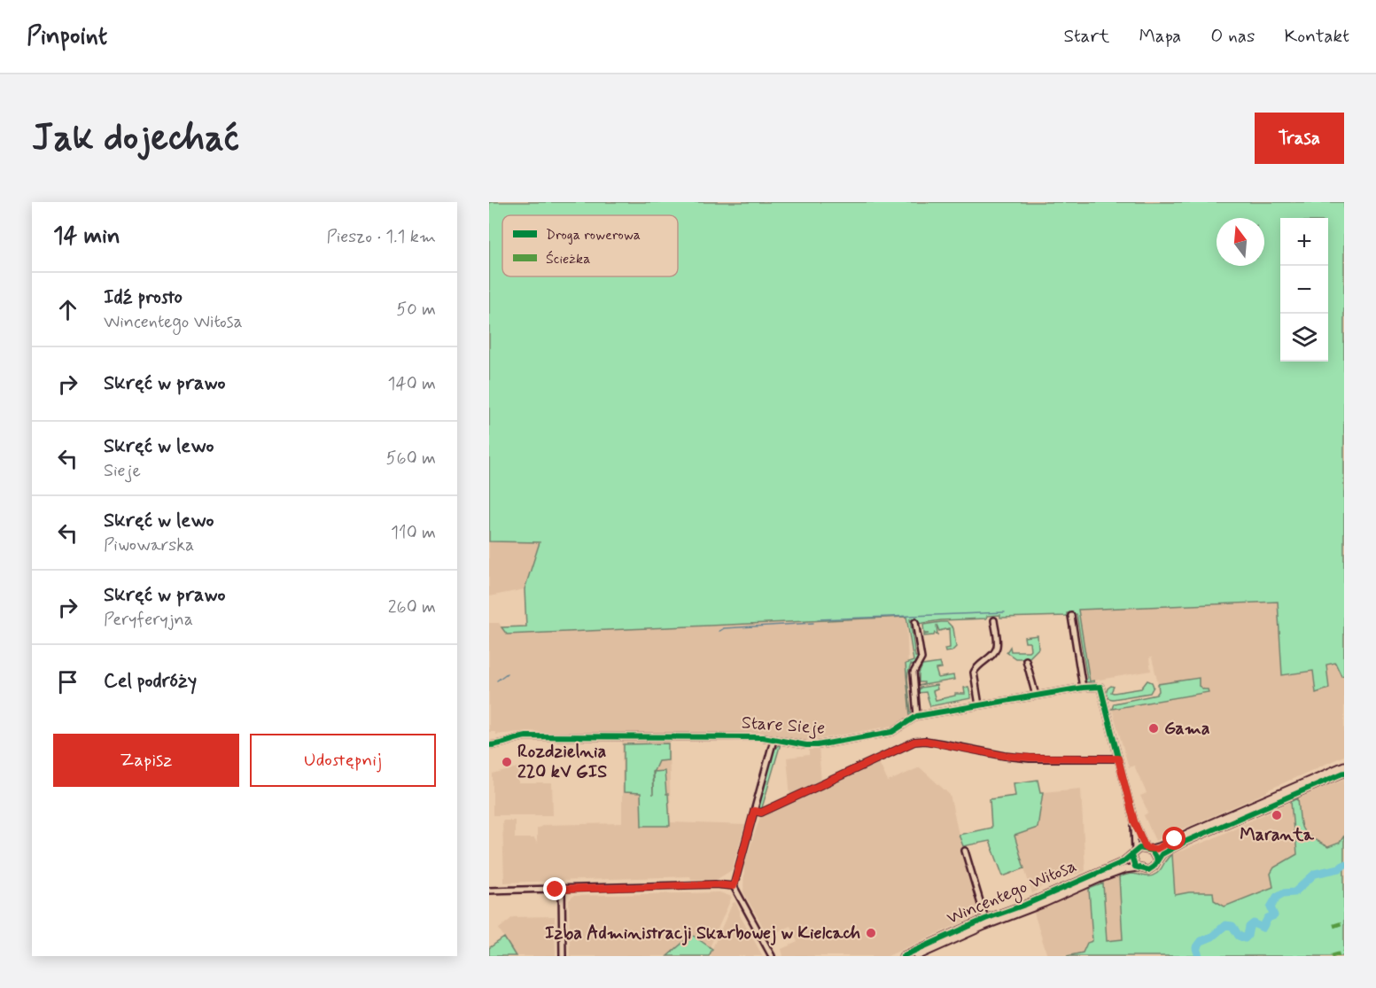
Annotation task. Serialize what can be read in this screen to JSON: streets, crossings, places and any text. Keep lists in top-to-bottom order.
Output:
{
  "streets": {
    "main road": ["Wincentego Witosa"],
    "street": ["Stare Sieje"]
  },
  "places": [
    "Gama",
    "Rozdzielnia 220 kV GIS",
    "Maranta",
    "Izba Administracji Skarbowej w Kielcach"
  ],
  "legend": ["Droga rowerowa", "Ścieżka"],
  "north": "top",
  "page": {
    "header": "Pinpoint",
    "nav": [
      "Start",
      "Mapa",
      "O nas",
      "Kontakt"
    ],
    "buttons": [
      "Trasa",
      ["Zapisz", "Udostępnij"]
    ],
    "title": "Jak dojechać",
    "heading": ["14 min", "Pieszo · 1.1 km"],
    "map_buttons": ["+", "−"],
    "list": [
      ["Idź prosto", "Wincentego Witosa", "50 m"],
      ["Skręć w prawo", "140 m"],
      ["Skręć w lewo", "Sieje", "560 m"],
      ["Skręć w lewo", "Piwowarska", "110 m"],
      ["Skręć w prawo", "Peryferyjna", "260 m"],
      "Cel podróży"
    ]
  }
}
